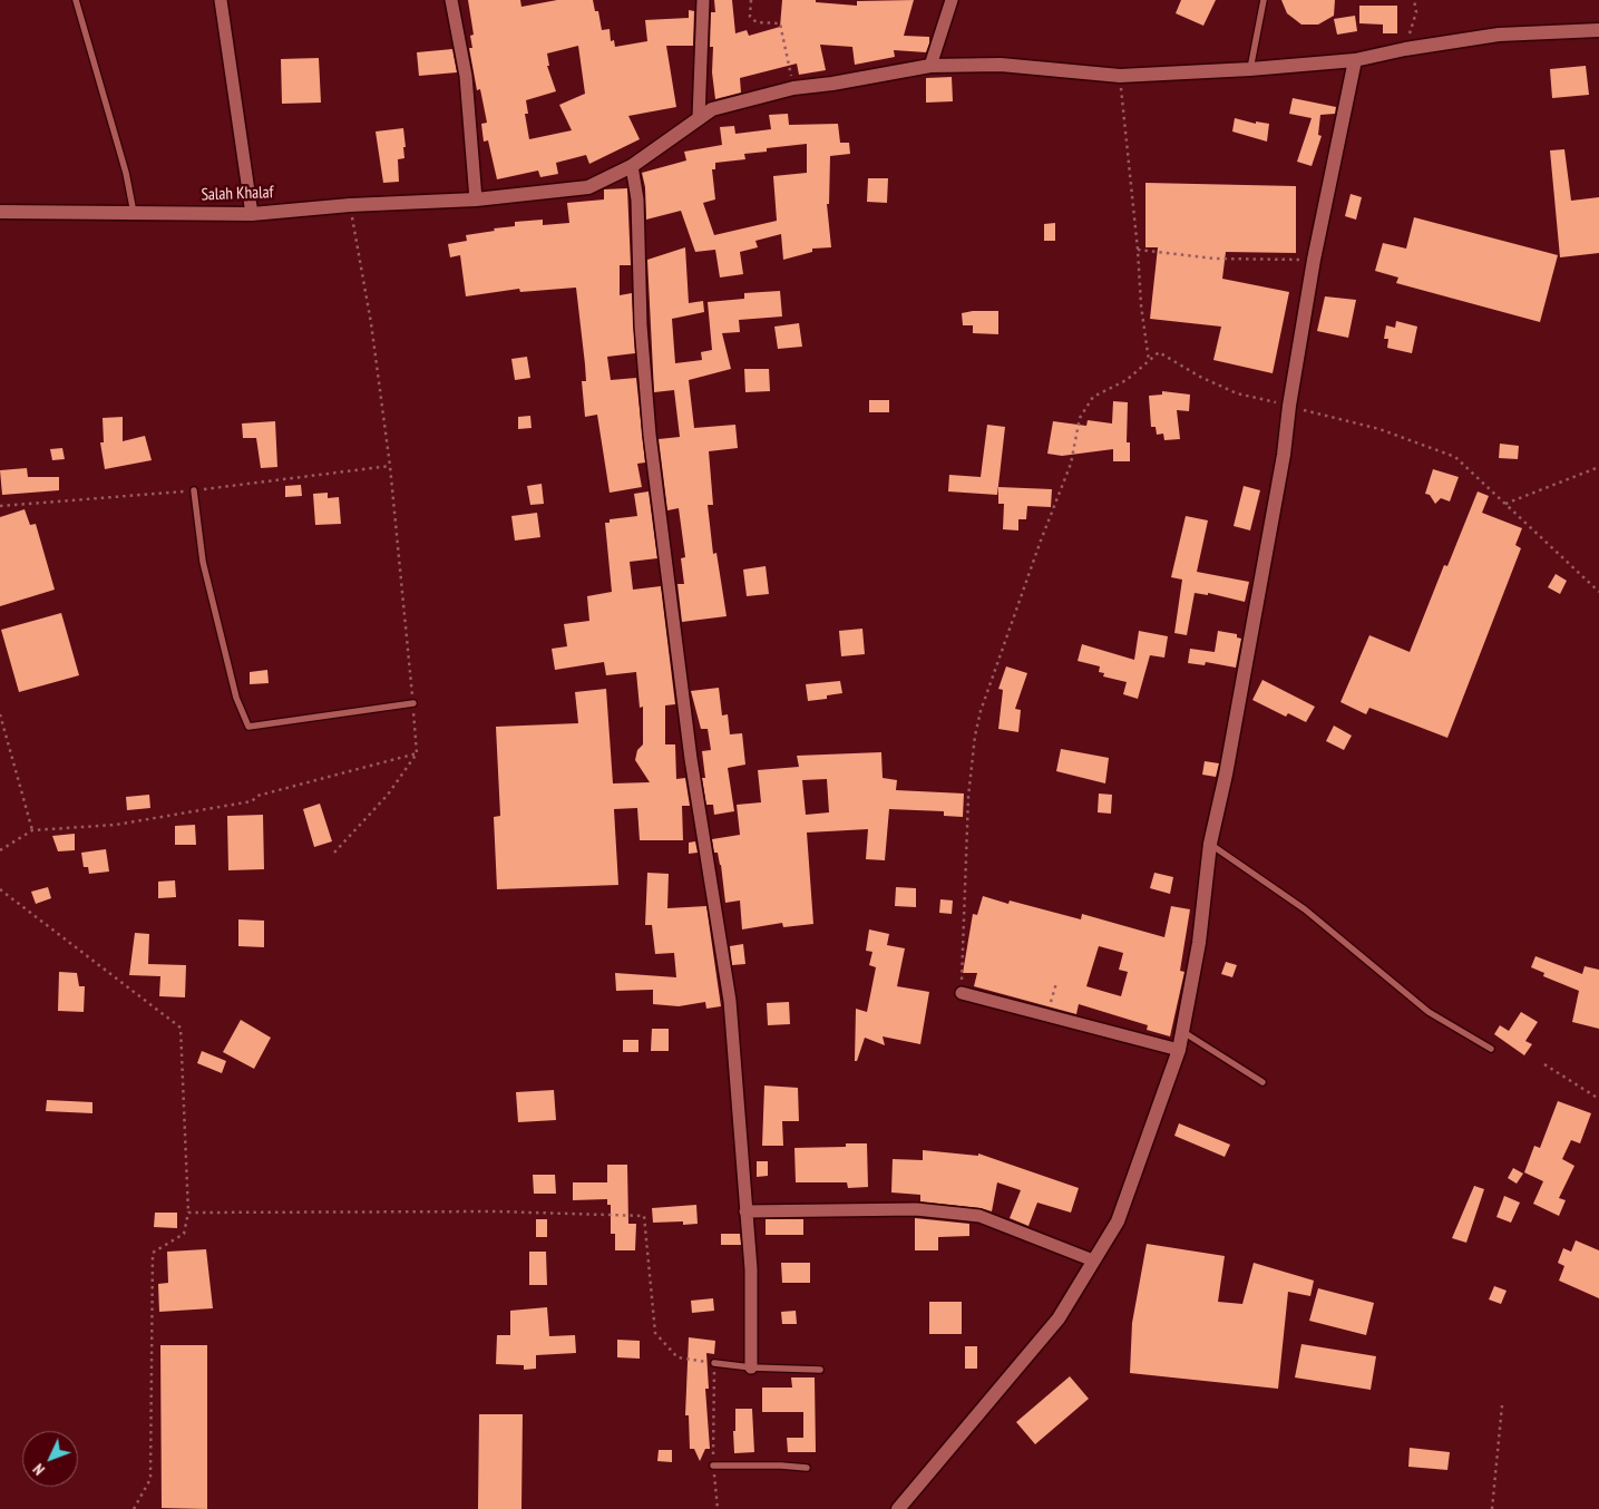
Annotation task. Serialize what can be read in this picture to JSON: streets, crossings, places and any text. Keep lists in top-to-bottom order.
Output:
{
  "streets": {
    "street": ["Salah Khalaf"]
  },
  "north": "bottom left"
}
